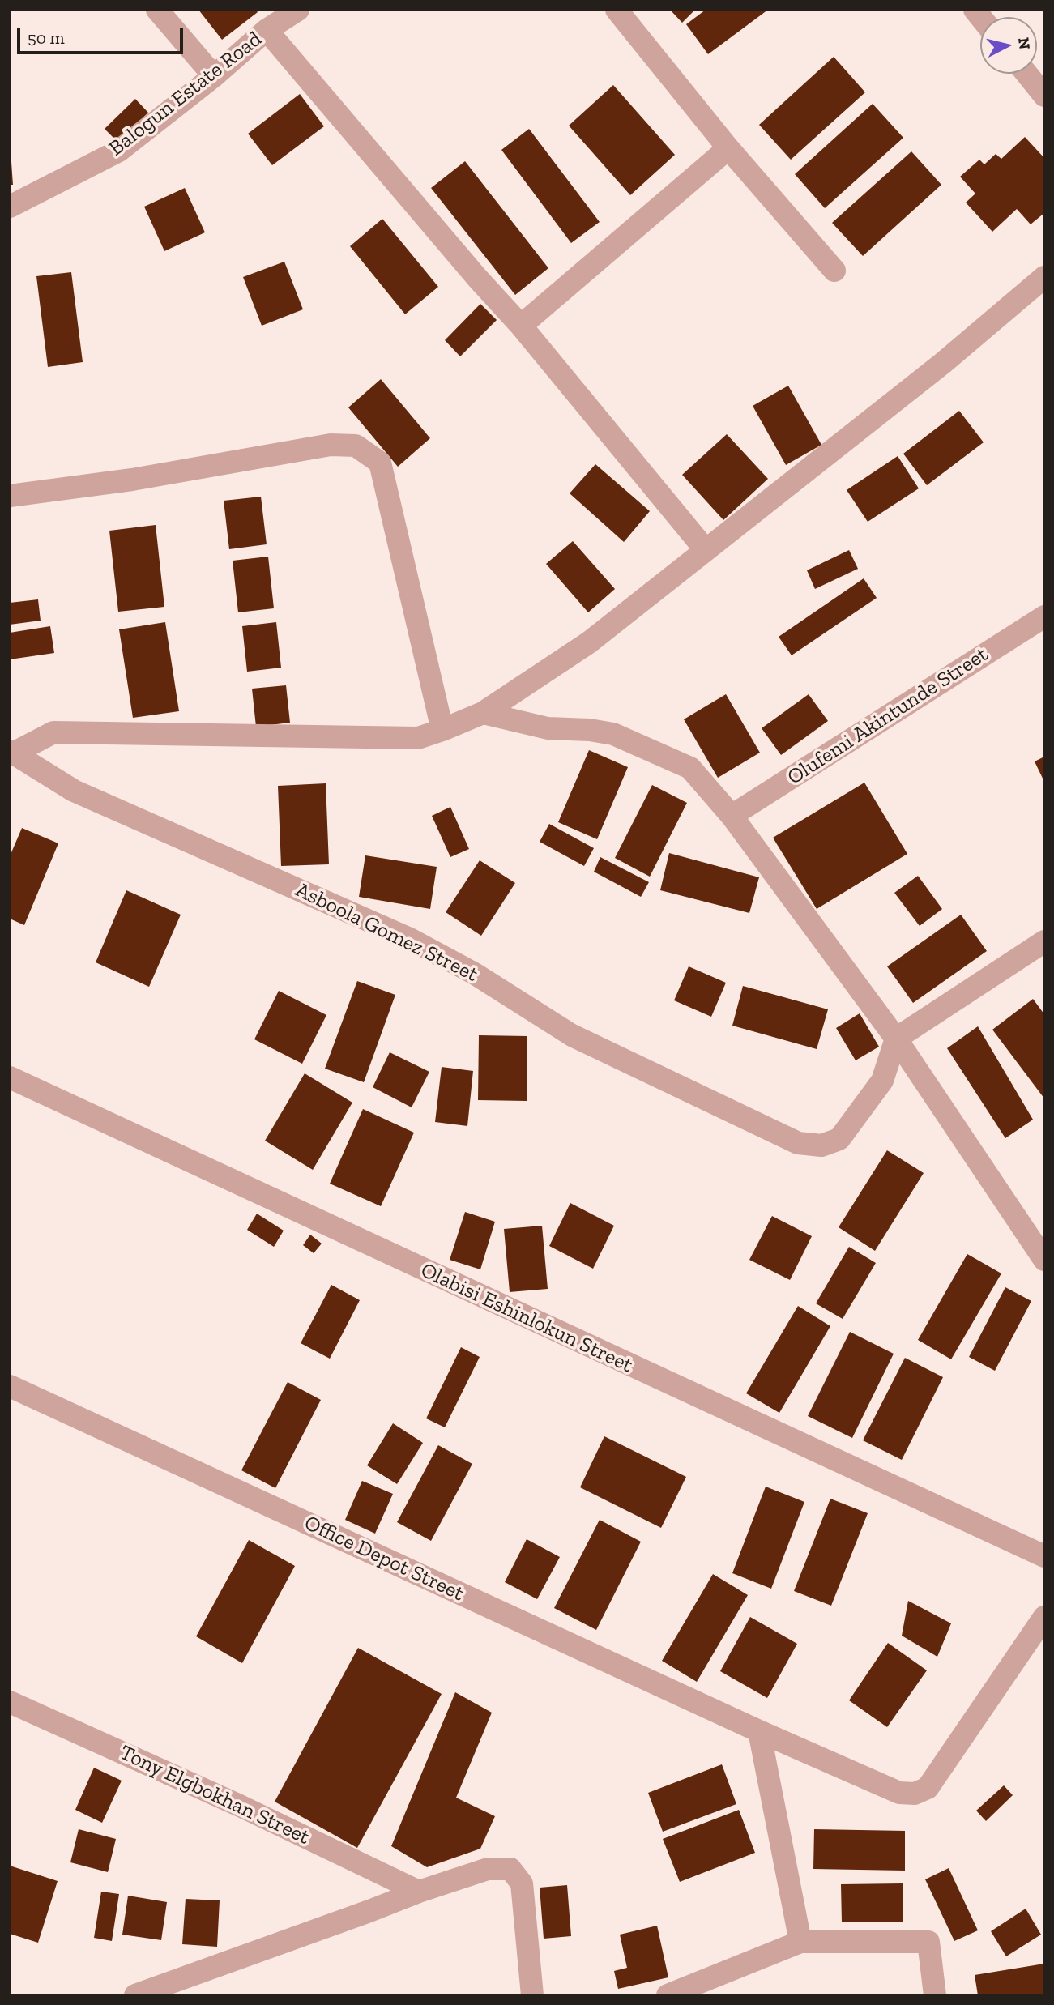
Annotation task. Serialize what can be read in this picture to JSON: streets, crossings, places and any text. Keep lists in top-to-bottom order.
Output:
{
  "streets": {
    "street": [
      "Balogun Estate Road",
      "Olufemi Akintunde Street",
      "Asboola Gomez Street",
      "Olabisi Eshinlokun Street",
      "Office Depot Street",
      "Tony Elgbokhan Street"
    ]
  },
  "scale_bar": "50 m",
  "north": "right"
}
